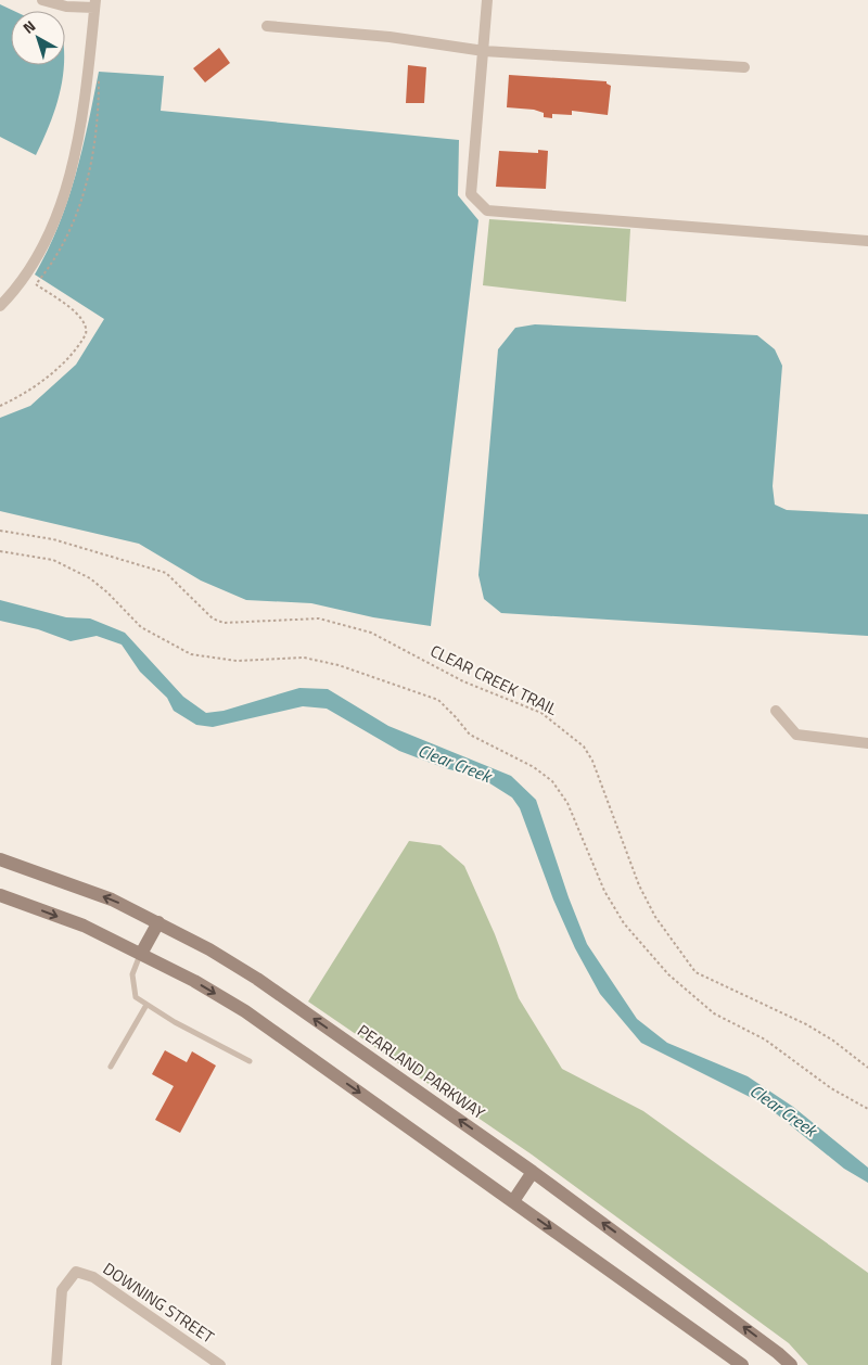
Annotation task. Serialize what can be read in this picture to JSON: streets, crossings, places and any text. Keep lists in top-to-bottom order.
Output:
{
  "streets": {
    "main road": ["PEARLAND PARKWAY"],
    "street": ["DOWNING STREET"],
    "path": ["CLEAR CREEK TRAIL"]
  },
  "water": ["Clear Creek"],
  "north": "top left"
}
